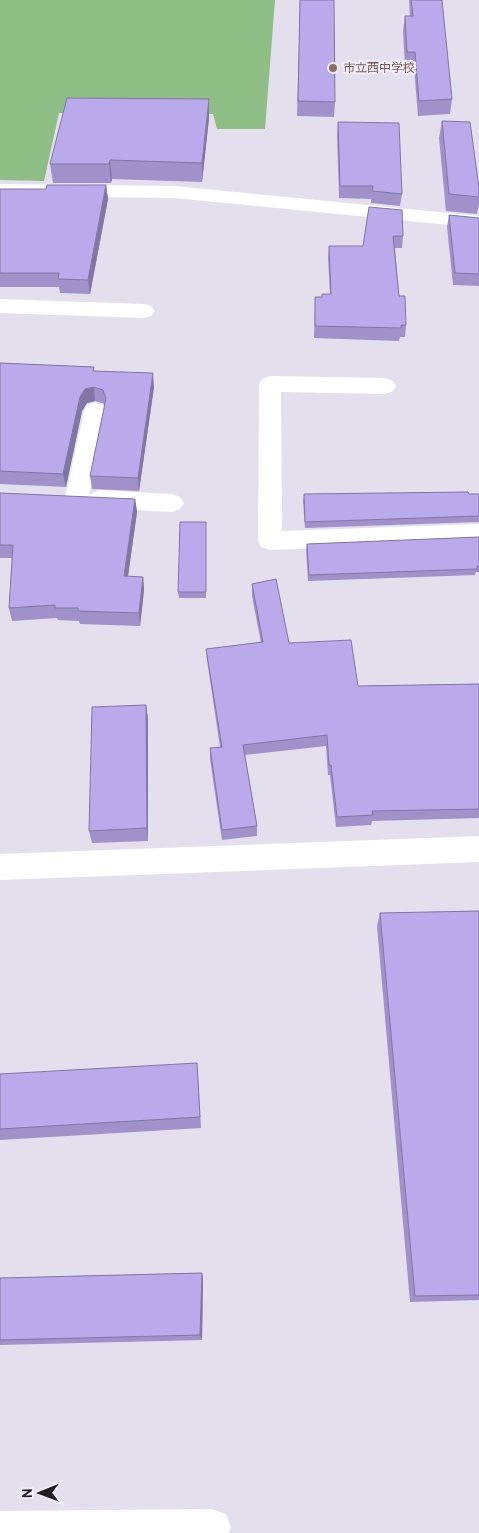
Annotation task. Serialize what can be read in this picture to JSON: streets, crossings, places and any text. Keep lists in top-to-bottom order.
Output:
{
  "places": ["市立西中学校"],
  "north": "left"
}
